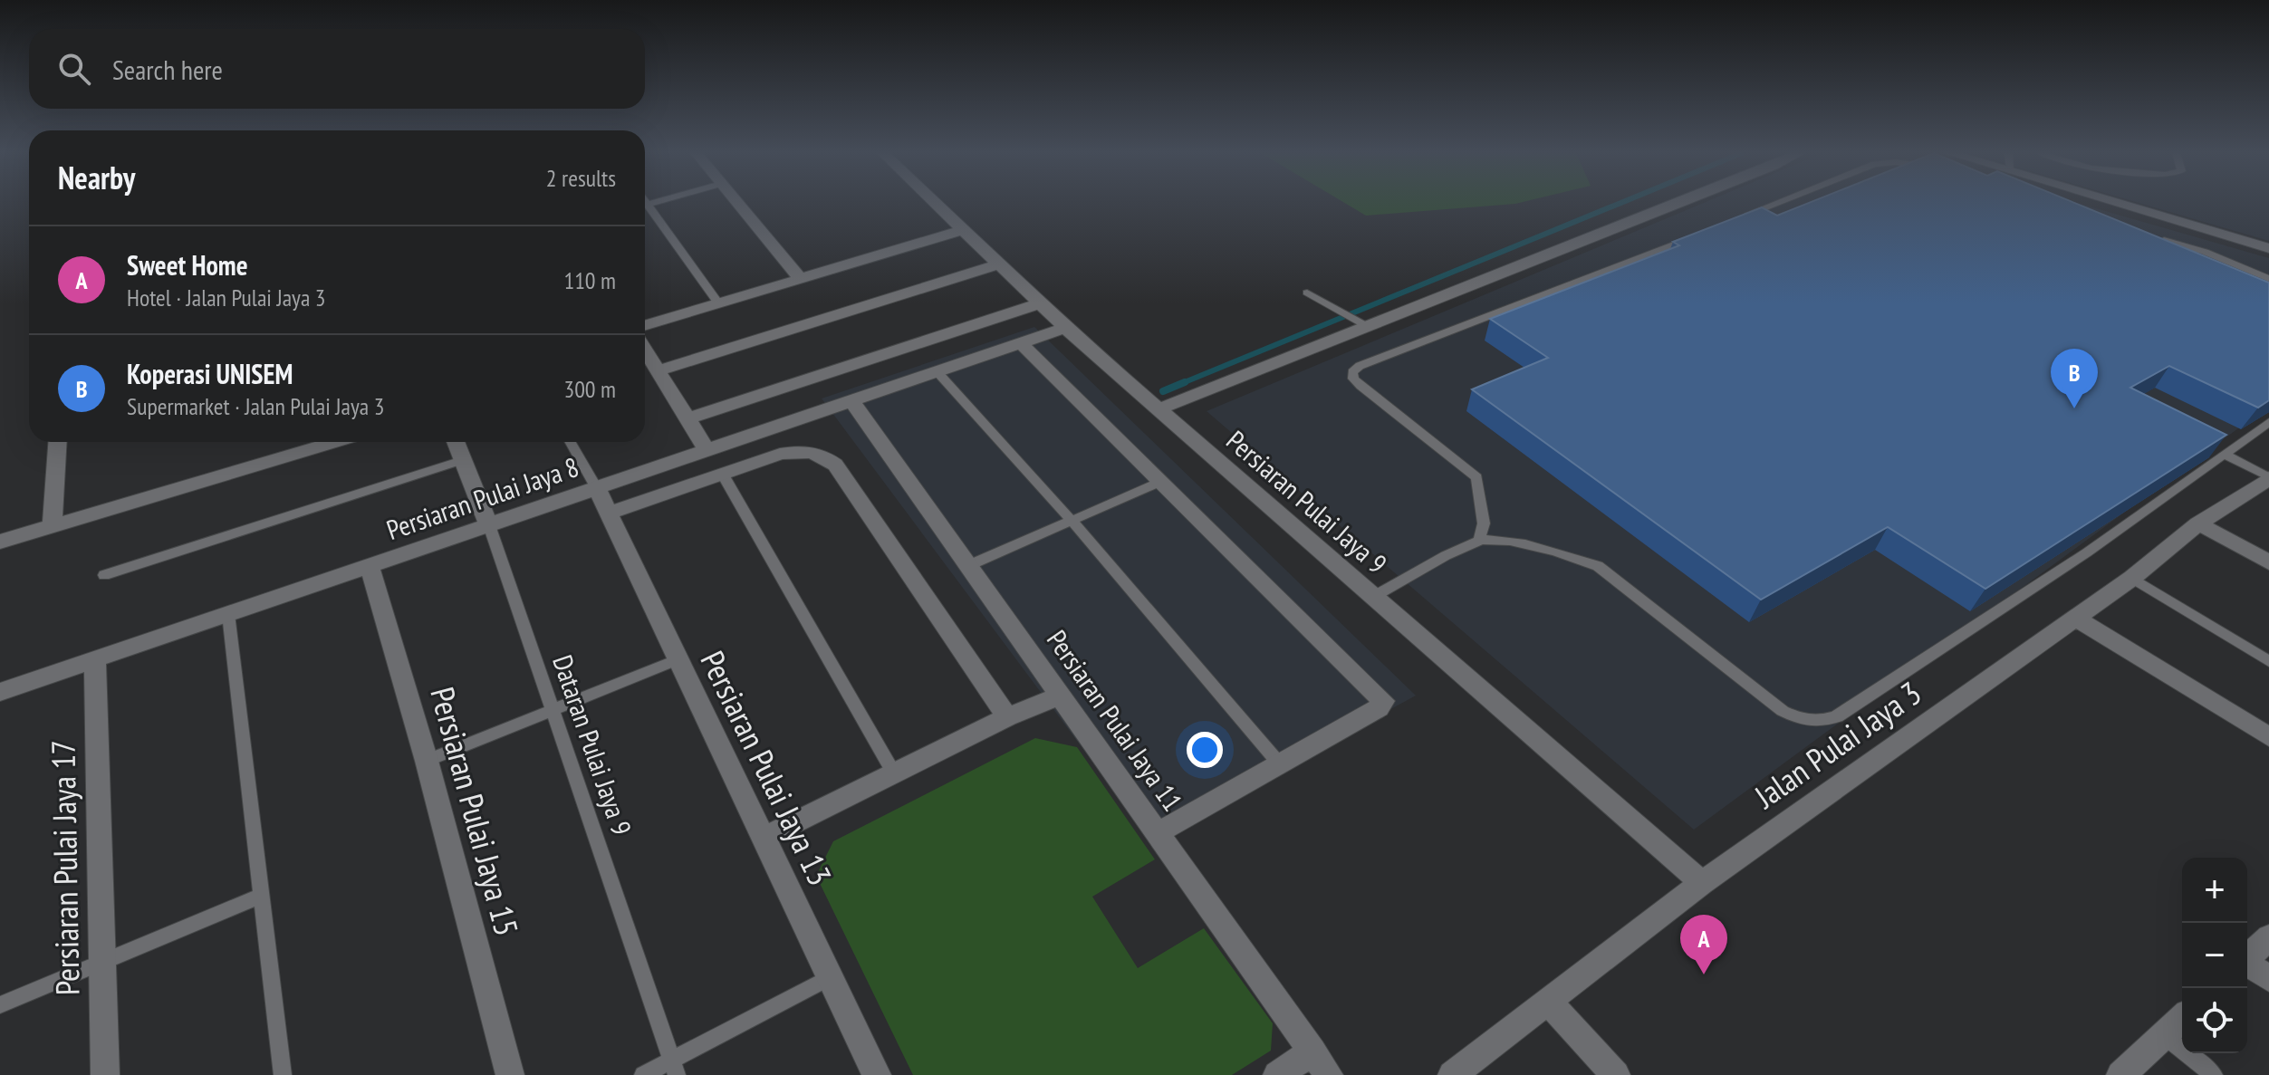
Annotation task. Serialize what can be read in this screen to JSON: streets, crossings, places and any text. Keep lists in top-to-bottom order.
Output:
{
  "streets": {
    "street": [
      "Persiaran Pulai Jaya 8",
      "Persiaran Pulai Jaya 9",
      "Persiaran Pulai Jaya 11",
      "Jalan Pulai Jaya 3",
      "Dataran Pulai Jaya 9",
      "Persiaran Pulai Jaya 13",
      "Persiaran Pulai Jaya 15",
      "Persiaran Pulai Jaya 17"
    ]
  },
  "crossings": [
    ["Persiaran Pulai Jaya 8", "Persiaran Pulai Jaya 9"],
    ["Persiaran Pulai Jaya 8", "Persiaran Pulai Jaya 11"],
    ["Persiaran Pulai Jaya 8", "Dataran Pulai Jaya 9"],
    ["Persiaran Pulai Jaya 8", "Persiaran Pulai Jaya 13"],
    ["Persiaran Pulai Jaya 8", "Persiaran Pulai Jaya 15"],
    ["Persiaran Pulai Jaya 8", "Persiaran Pulai Jaya 17"],
    ["Persiaran Pulai Jaya 9", "Jalan Pulai Jaya 3"]
  ],
  "page": {
    "search": "Search here",
    "heading": ["Nearby", "2 results"],
    "list": [
      {
        "mark": "A",
        "name": "Sweet Home",
        "note": "Hotel · Jalan Pulai Jaya 3",
        "value": "110 m"
      },
      {
        "mark": "B",
        "name": "Koperasi UNISEM",
        "note": "Supermarket · Jalan Pulai Jaya 3",
        "value": "300 m"
      }
    ],
    "pins": ["B", "A"],
    "map_buttons": ["+", "−"]
  }
}
